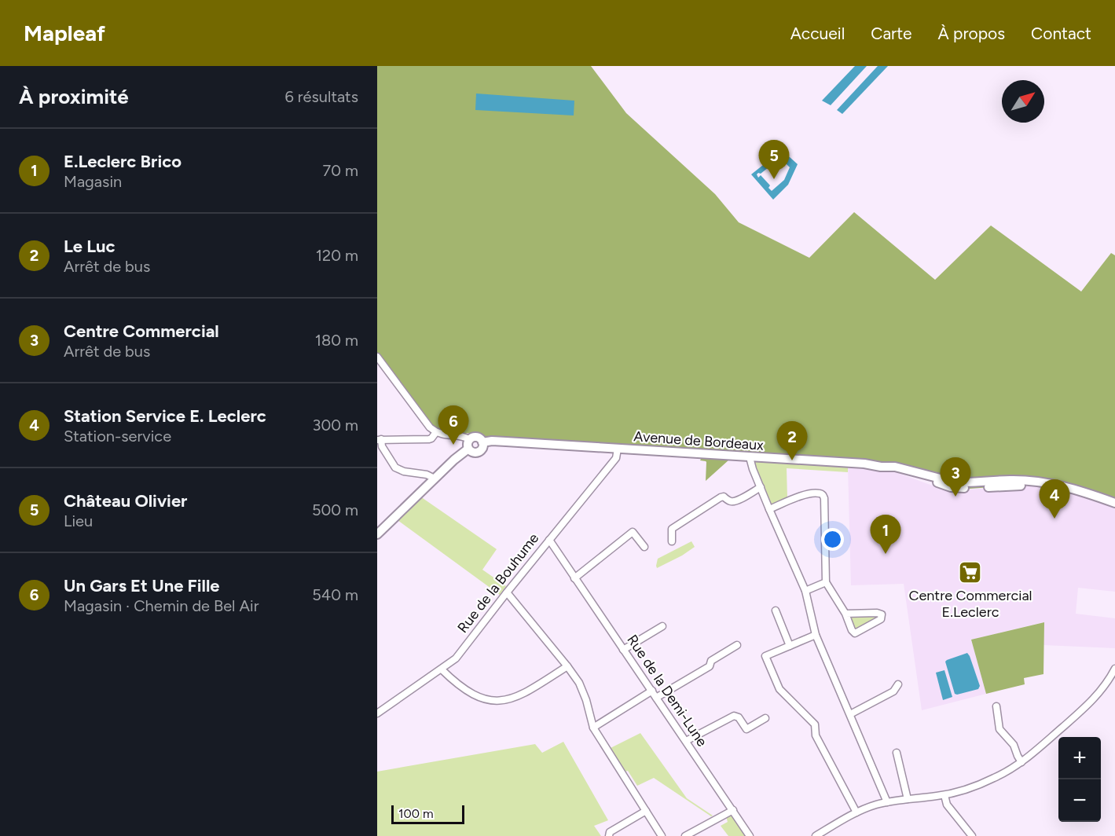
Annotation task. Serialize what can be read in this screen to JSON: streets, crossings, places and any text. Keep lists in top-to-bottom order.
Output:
{
  "streets": {
    "main road": ["Avenue de Bordeaux"],
    "street": ["Rue de la Bouhume", "Rue de la Demi-Lune"]
  },
  "crossings": [
    ["Avenue de Bordeaux", "Rue de la Bouhume"],
    ["Rue de la Bouhume", "Rue de la Demi-Lune"]
  ],
  "places": {
    "supermarket": ["Centre Commercial E.Leclerc"]
  },
  "scale_bar": "100 m",
  "north": "top right",
  "page": {
    "header": "Mapleaf",
    "nav": [
      "Accueil",
      "Carte",
      "À propos",
      "Contact"
    ],
    "heading": ["À proximité", "6 résultats"],
    "list": [
      {
        "mark": "1",
        "name": "E.Leclerc Brico",
        "note": "Magasin",
        "value": "70 m"
      },
      {
        "mark": "2",
        "name": "Le Luc",
        "note": "Arrêt de bus",
        "value": "120 m"
      },
      {
        "mark": "3",
        "name": "Centre Commercial",
        "note": "Arrêt de bus",
        "value": "180 m"
      },
      {
        "mark": "4",
        "name": "Station Service E. Leclerc",
        "note": "Station-service",
        "value": "300 m"
      },
      {
        "mark": "5",
        "name": "Château Olivier",
        "note": "Lieu",
        "value": "500 m"
      },
      {
        "mark": "6",
        "name": "Un Gars Et Une Fille",
        "note": "Magasin · Chemin de Bel Air",
        "value": "540 m"
      }
    ],
    "pins": [
      "5",
      "6",
      "2",
      "3",
      "4",
      "1"
    ],
    "map_buttons": ["+", "−"],
    "scale": "100 m"
  }
}
